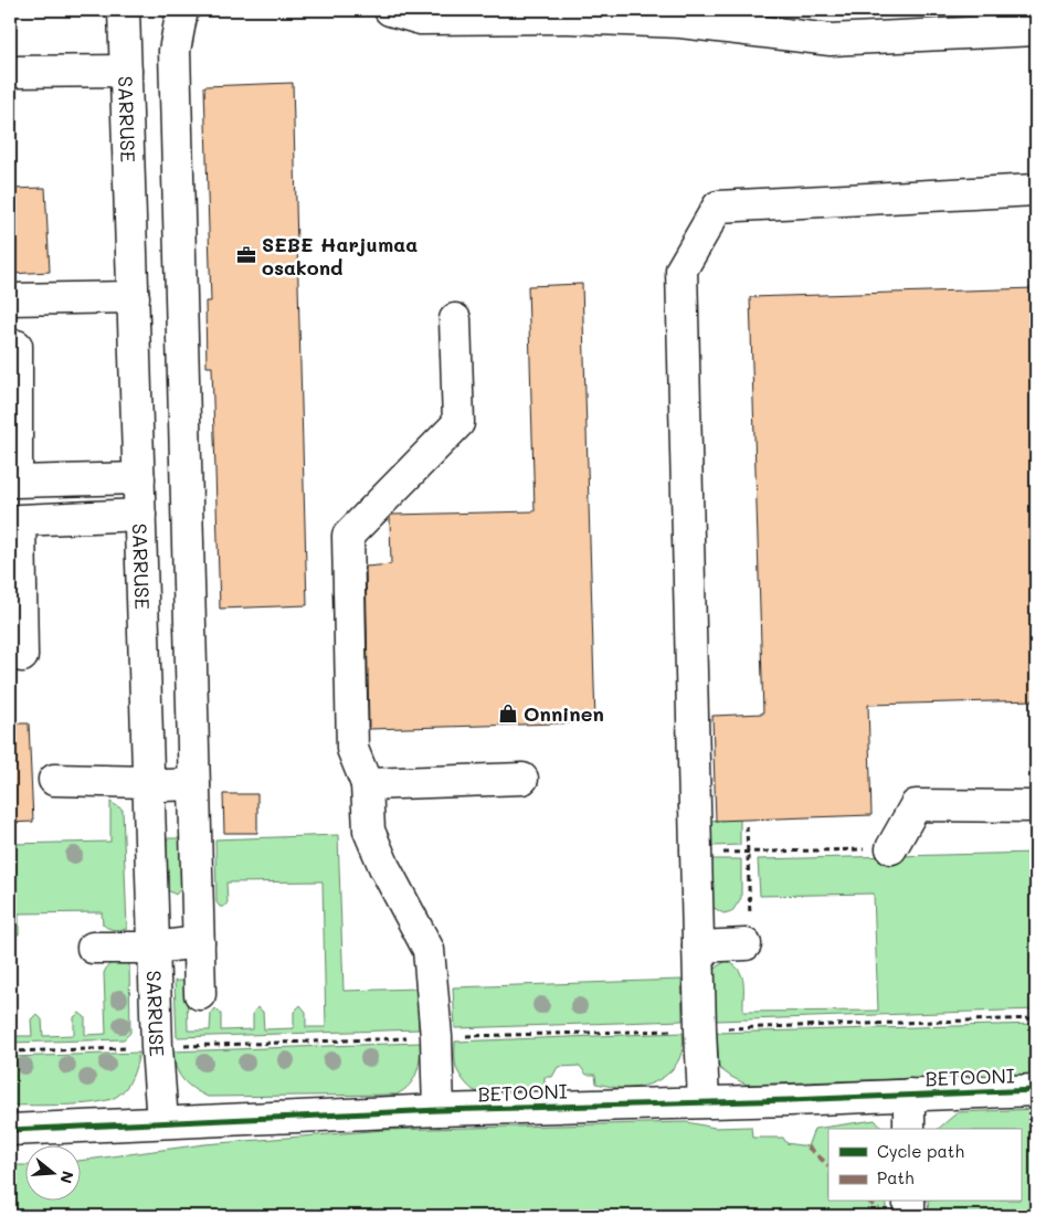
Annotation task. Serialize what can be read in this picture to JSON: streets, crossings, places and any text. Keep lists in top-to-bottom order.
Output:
{
  "streets": {
    "street": ["SARRUSE", "BETOONI"]
  },
  "crossings": [
    ["SARRUSE", "BETOONI"]
  ],
  "places": {
    "office": ["SEBE Harjumaa osakond"],
    "shop": ["Onninen"]
  },
  "legend": ["Cycle path", "Path"],
  "north": "right"
}
